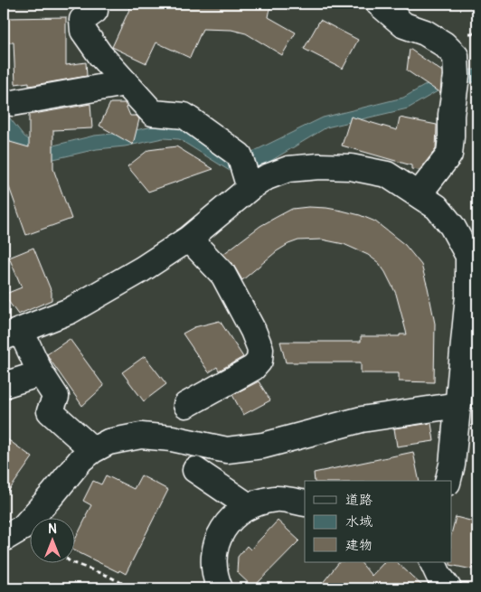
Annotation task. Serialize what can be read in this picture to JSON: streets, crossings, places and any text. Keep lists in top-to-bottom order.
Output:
{
  "legend": ["道路", "水域", "建物"],
  "north": "top"
}
